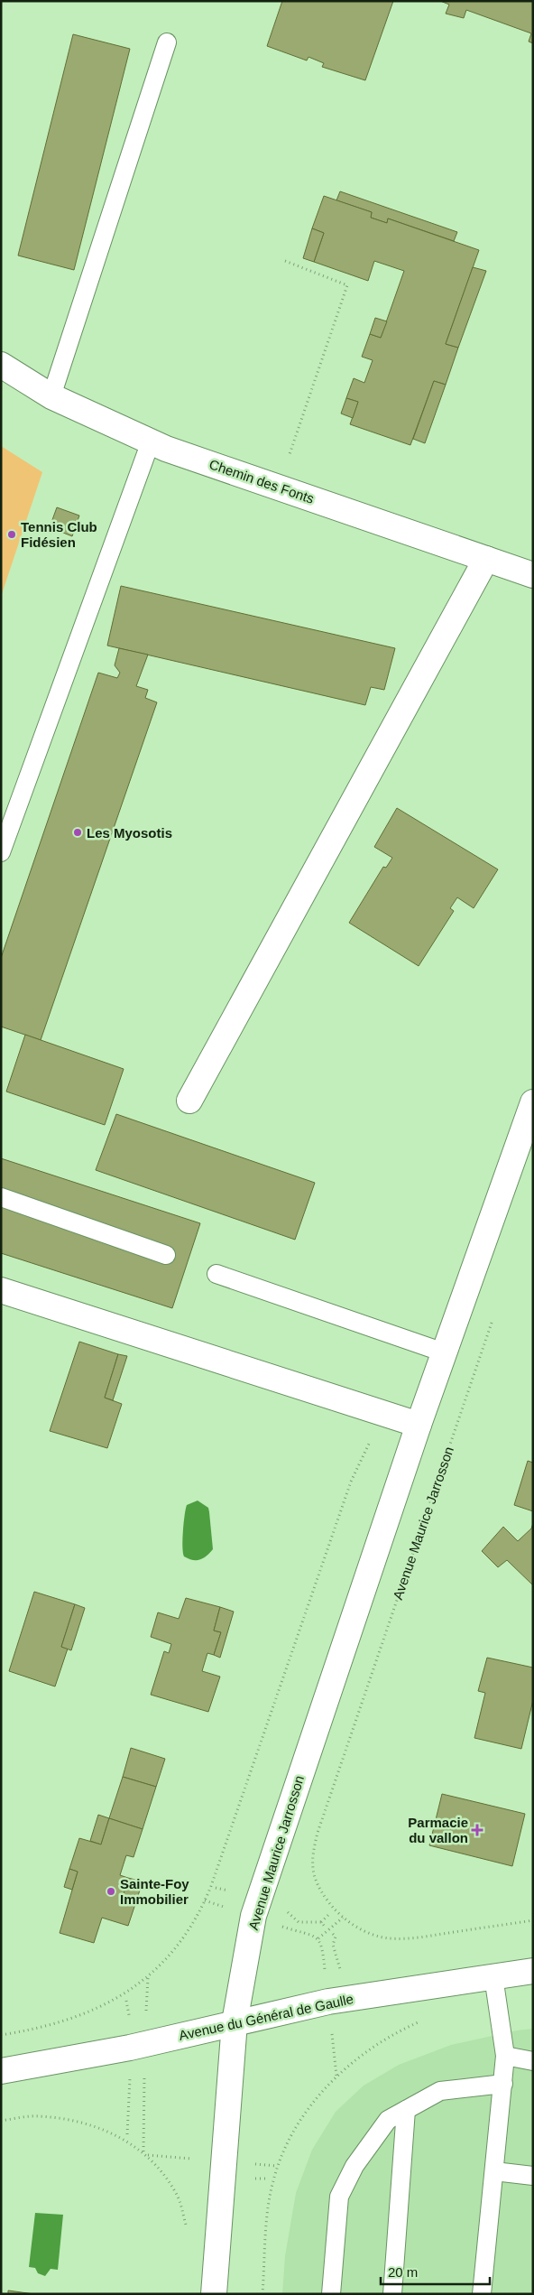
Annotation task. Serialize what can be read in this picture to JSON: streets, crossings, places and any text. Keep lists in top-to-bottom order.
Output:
{
  "streets": {
    "street": ["Chemin des Fonts", "Avenue Maurice Jarrosson", "Avenue du Général de Gaulle"]
  },
  "crossings": [
    ["Avenue Maurice Jarrosson", "Avenue du Général de Gaulle"]
  ],
  "places": {
    "other": ["Tennis Club Fidésien", "Les Myosotis", "Sainte-Foy Immobilier"],
    "health": ["Parmacie du vallon"]
  },
  "scale_bar": "20 m"
}
